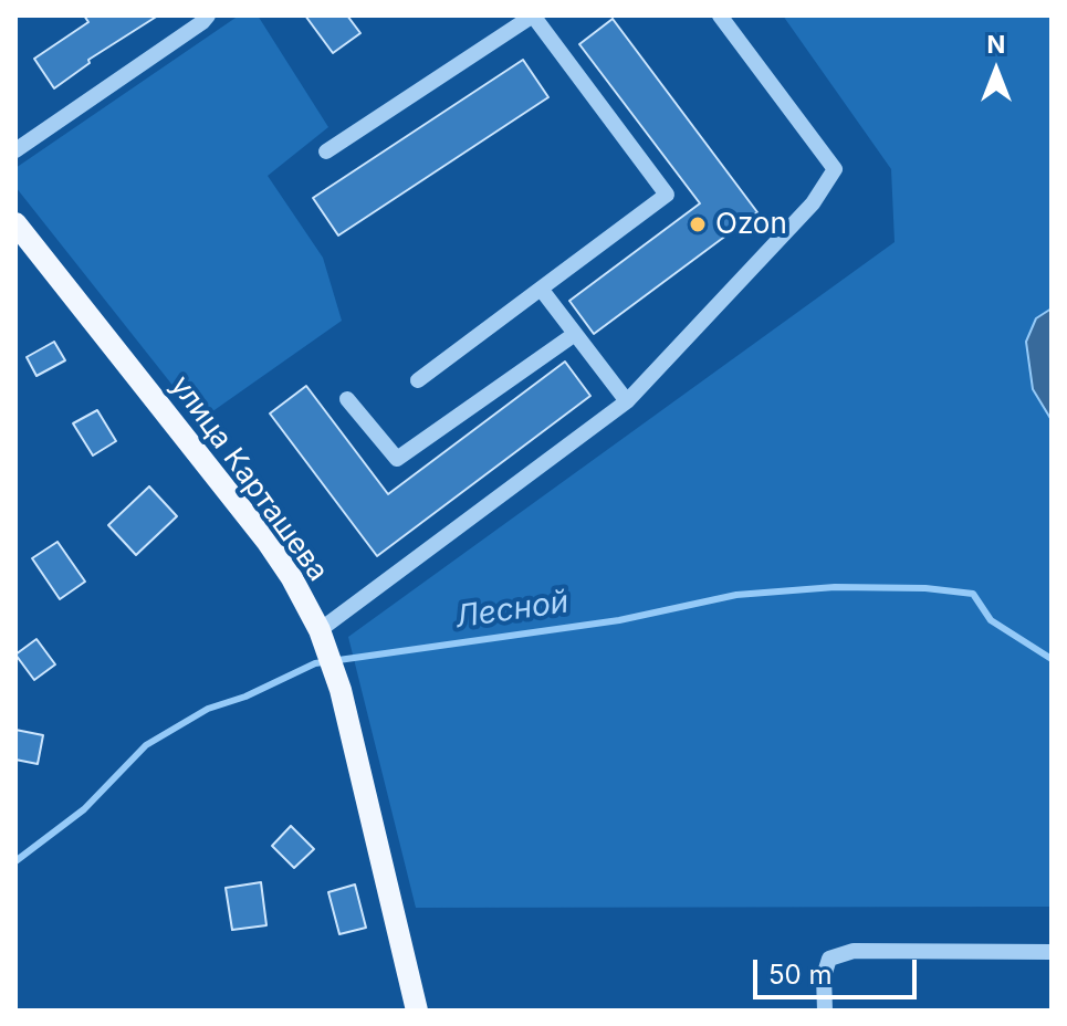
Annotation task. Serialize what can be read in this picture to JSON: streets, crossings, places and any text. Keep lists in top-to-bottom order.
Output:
{
  "streets": {
    "main road": ["улица Карташева"]
  },
  "water": ["Лесной"],
  "places": ["Ozon"],
  "scale_bar": "50 m",
  "north": "top"
}
